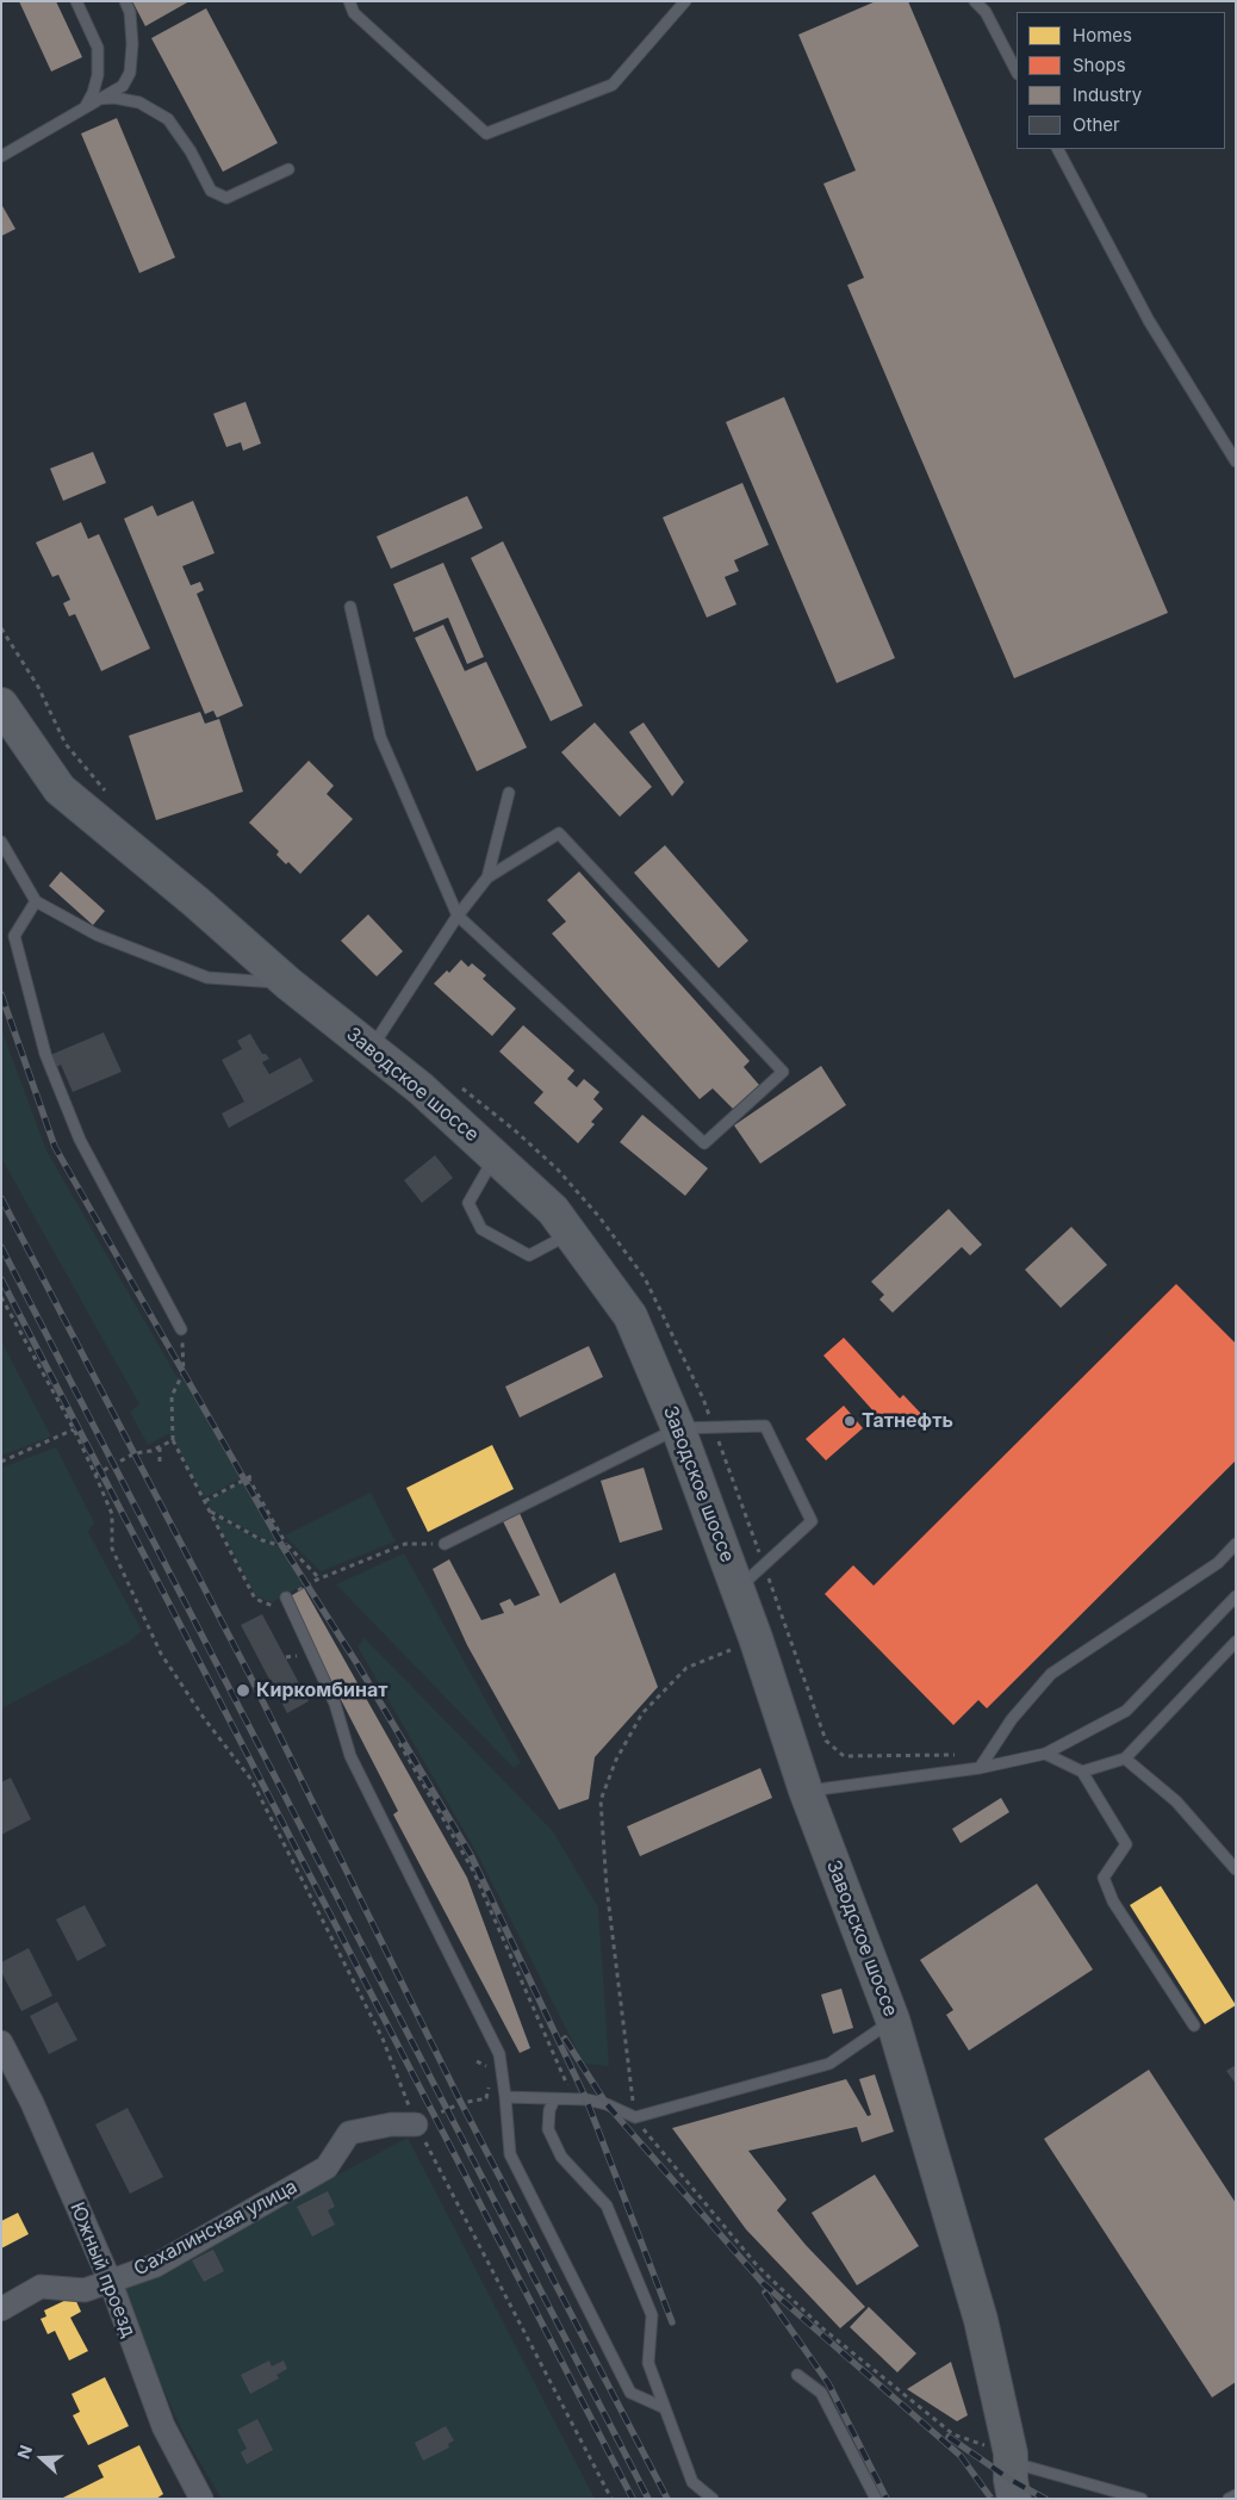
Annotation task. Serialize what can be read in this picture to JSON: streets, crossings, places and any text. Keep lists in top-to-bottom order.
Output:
{
  "streets": {
    "main road": ["Заводское шоссе"],
    "street": ["Сахалинская улица", "Южный проезд"]
  },
  "crossings": [
    ["Сахалинская улица", "Южный проезд"]
  ],
  "places": ["Татнефть", "Киркомбинат"],
  "legend": [
    "Homes",
    "Shops",
    "Industry",
    "Other"
  ],
  "north": "left"
}
